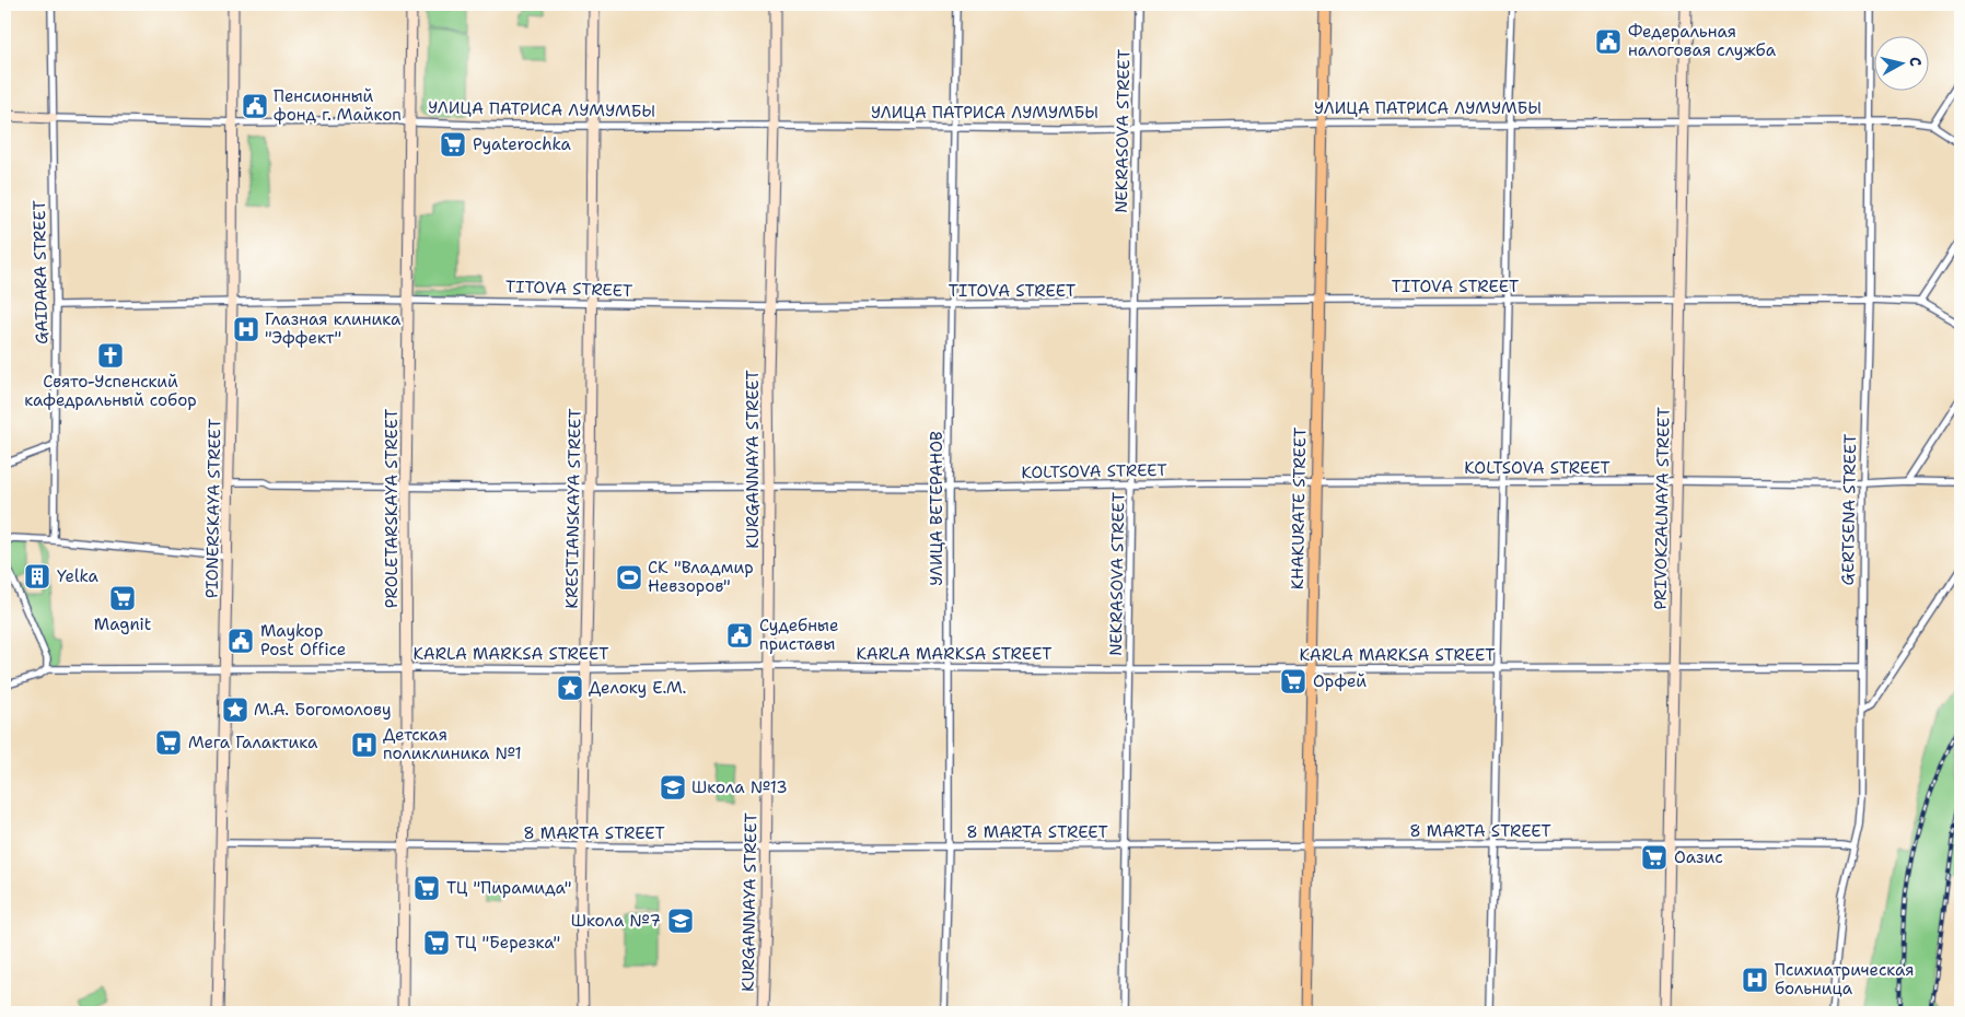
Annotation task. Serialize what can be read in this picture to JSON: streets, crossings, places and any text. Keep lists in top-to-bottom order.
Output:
{
  "streets": {
    "main road": ["KHAKURATE STREET"],
    "street": [
      "УЛИЦА ПАТРИСА ЛУМУМБЫ",
      "NEKRASOVA STREET",
      "GAIDARA STREET",
      "TITOVA STREET",
      "KURGANNAYA STREET",
      "KOLTSOVA STREET",
      "PIONERSKAYA STREET",
      "PROLETARSKAYA STREET",
      "KRESTIANSKAYA STREET",
      "УЛИЦА ВЕТЕРАНОВ",
      "PRIVOKZALNAYA STREET",
      "GERTSENA STREET",
      "KARLA MARKSA STREET",
      "8 MARTA STREET"
    ]
  },
  "crossings": [
    ["УЛИЦА ПАТРИСА ЛУМУМБЫ", "NEKRASOVA STREET"],
    ["УЛИЦА ПАТРИСА ЛУМУМБЫ", "GAIDARA STREET"],
    ["УЛИЦА ПАТРИСА ЛУМУМБЫ", "KURGANNAYA STREET"],
    ["УЛИЦА ПАТРИСА ЛУМУМБЫ", "PIONERSKAYA STREET"],
    ["УЛИЦА ПАТРИСА ЛУМУМБЫ", "PROLETARSKAYA STREET"],
    ["УЛИЦА ПАТРИСА ЛУМУМБЫ", "KRESTIANSKAYA STREET"],
    ["УЛИЦА ПАТРИСА ЛУМУМБЫ", "УЛИЦА ВЕТЕРАНОВ"],
    ["УЛИЦА ПАТРИСА ЛУМУМБЫ", "KHAKURATE STREET"],
    ["УЛИЦА ПАТРИСА ЛУМУМБЫ", "PRIVOKZALNAYA STREET"],
    ["УЛИЦА ПАТРИСА ЛУМУМБЫ", "GERTSENA STREET"],
    ["NEKRASOVA STREET", "TITOVA STREET"],
    ["NEKRASOVA STREET", "KOLTSOVA STREET"],
    ["NEKRASOVA STREET", "KARLA MARKSA STREET"],
    ["NEKRASOVA STREET", "8 MARTA STREET"],
    ["GAIDARA STREET", "TITOVA STREET"],
    ["TITOVA STREET", "KURGANNAYA STREET"],
    ["TITOVA STREET", "PIONERSKAYA STREET"],
    ["TITOVA STREET", "PROLETARSKAYA STREET"],
    ["TITOVA STREET", "KRESTIANSKAYA STREET"],
    ["TITOVA STREET", "УЛИЦА ВЕТЕРАНОВ"],
    ["TITOVA STREET", "KHAKURATE STREET"],
    ["TITOVA STREET", "PRIVOKZALNAYA STREET"],
    ["TITOVA STREET", "GERTSENA STREET"],
    ["KURGANNAYA STREET", "KOLTSOVA STREET"],
    ["KURGANNAYA STREET", "KARLA MARKSA STREET"],
    ["KURGANNAYA STREET", "8 MARTA STREET"],
    ["KOLTSOVA STREET", "PIONERSKAYA STREET"],
    ["KOLTSOVA STREET", "PROLETARSKAYA STREET"],
    ["KOLTSOVA STREET", "KRESTIANSKAYA STREET"],
    ["KOLTSOVA STREET", "УЛИЦА ВЕТЕРАНОВ"],
    ["KOLTSOVA STREET", "KHAKURATE STREET"],
    ["KOLTSOVA STREET", "PRIVOKZALNAYA STREET"],
    ["KOLTSOVA STREET", "GERTSENA STREET"],
    ["PIONERSKAYA STREET", "KARLA MARKSA STREET"],
    ["PIONERSKAYA STREET", "8 MARTA STREET"],
    ["PROLETARSKAYA STREET", "KARLA MARKSA STREET"],
    ["PROLETARSKAYA STREET", "8 MARTA STREET"],
    ["KRESTIANSKAYA STREET", "KARLA MARKSA STREET"],
    ["KRESTIANSKAYA STREET", "8 MARTA STREET"],
    ["УЛИЦА ВЕТЕРАНОВ", "KARLA MARKSA STREET"],
    ["УЛИЦА ВЕТЕРАНОВ", "8 MARTA STREET"],
    ["KHAKURATE STREET", "KARLA MARKSA STREET"],
    ["KHAKURATE STREET", "8 MARTA STREET"],
    ["PRIVOKZALNAYA STREET", "KARLA MARKSA STREET"],
    ["PRIVOKZALNAYA STREET", "8 MARTA STREET"],
    ["GERTSENA STREET", "KARLA MARKSA STREET"],
    ["GERTSENA STREET", "8 MARTA STREET"]
  ],
  "places": {
    "public building": [
      "Федеральная налоговая служба",
      "Пенсионный фонд г. Майкоп",
      "Судебные приставы",
      "Maykop Post Office"
    ],
    "supermarket": [
      "Pyaterochka",
      "Magnit",
      "Орфей",
      "Мега Галактика",
      "Оазис",
      "ТЦ \"Пирамида\"",
      "ТЦ \"Березка\""
    ],
    "hospital": ["Глазная клиника \"Эффект\"", "Детская поликлиника №1", "Психиатрическая больница"],
    "church": ["Свято-Успенский кафедральный собор"],
    "building": ["Yelka"],
    "sports": ["СК \"Владмир Невзоров\""],
    "place": ["Делоку Е.М.", "М.А. Богомолову"],
    "school or university": ["Школа №13", "Школа №7"]
  },
  "north": "right"
}
